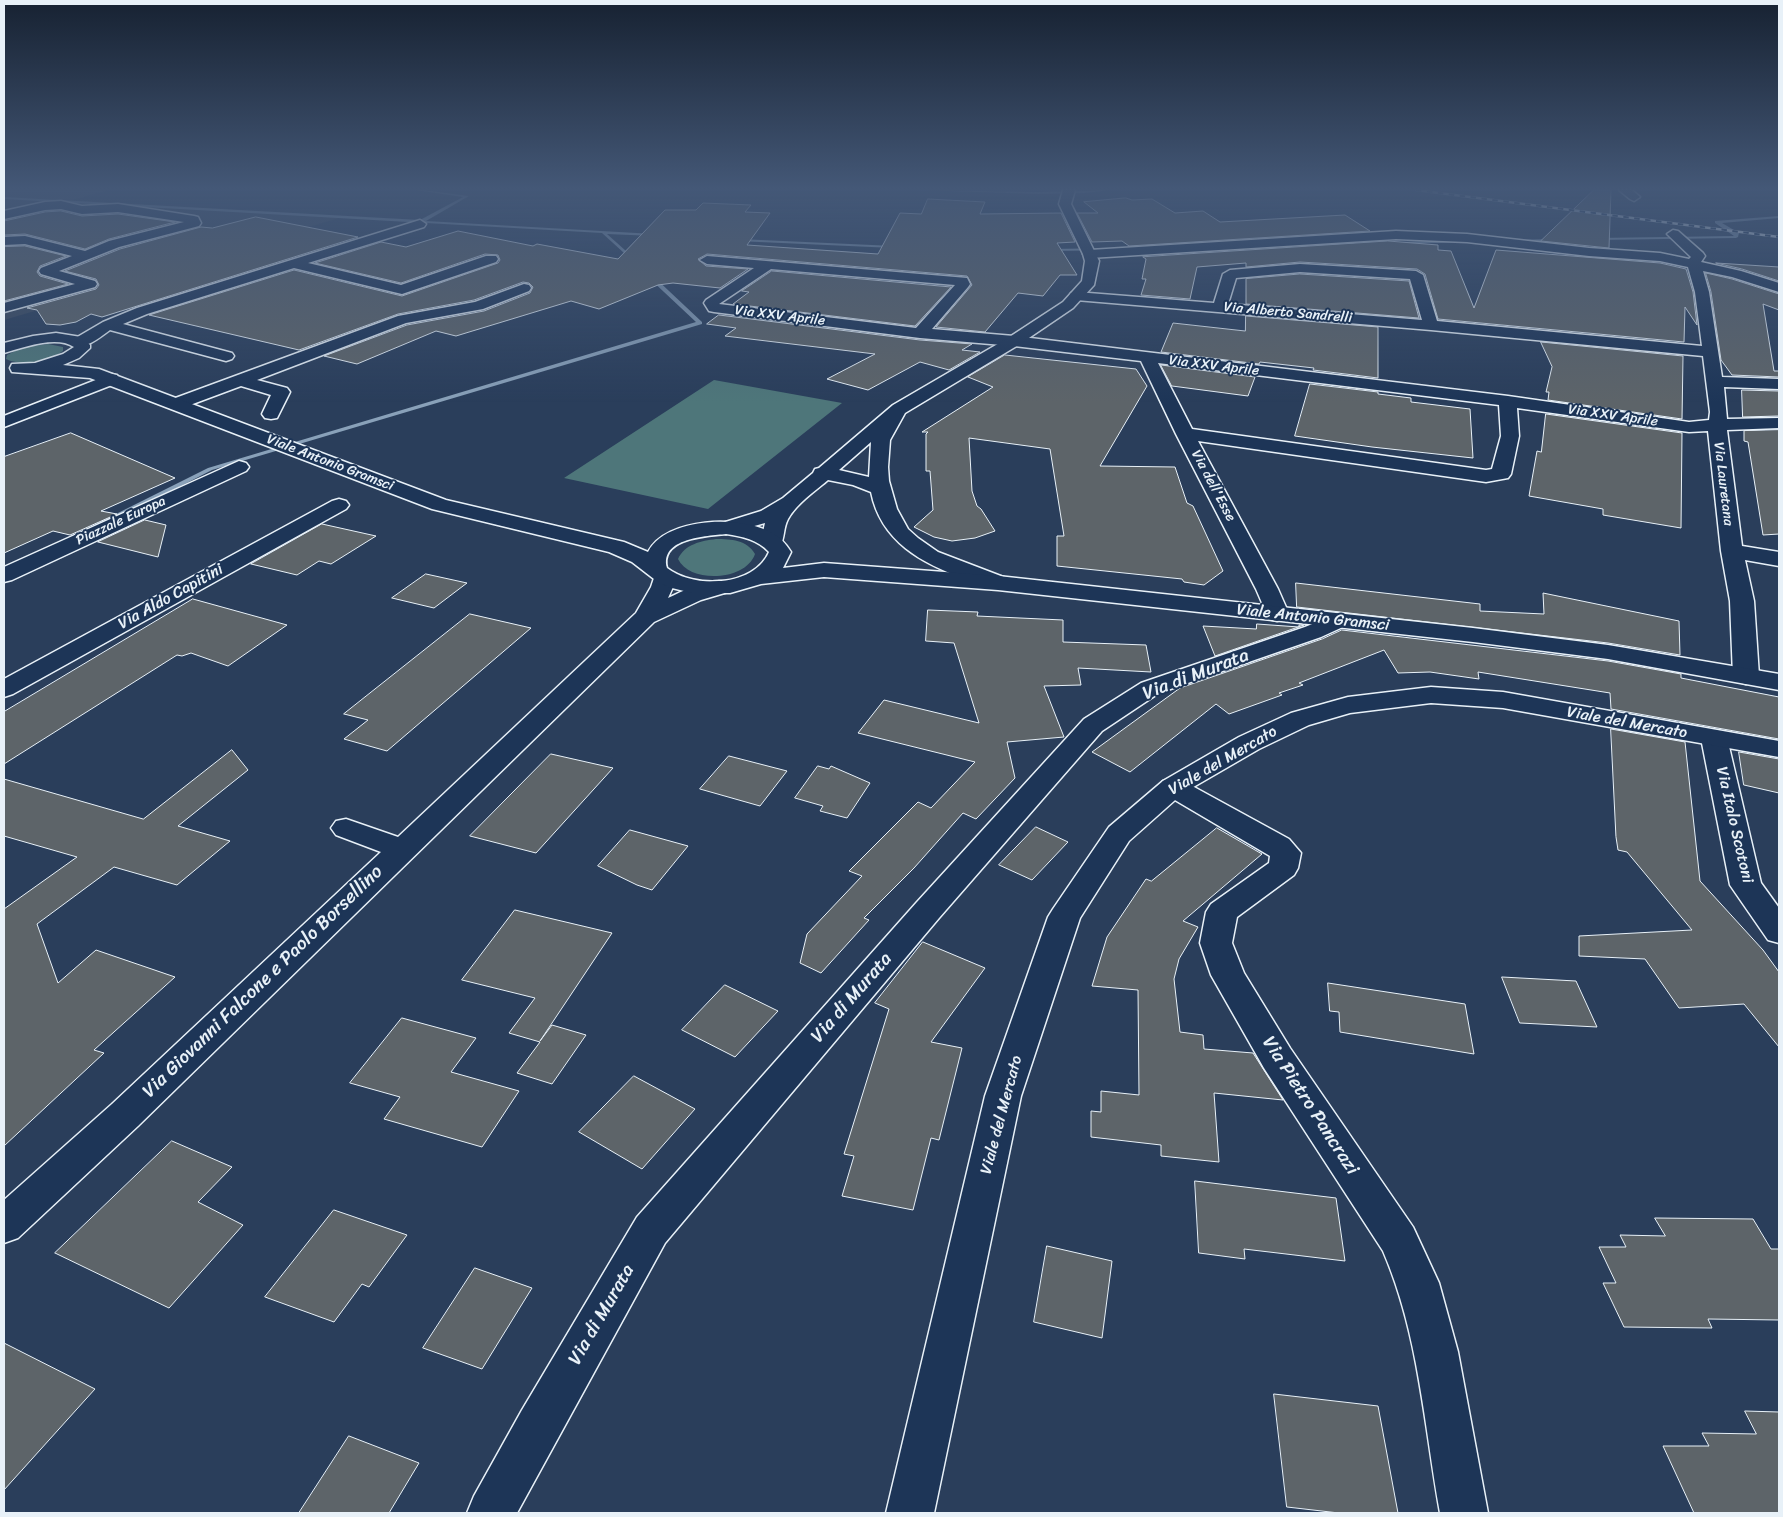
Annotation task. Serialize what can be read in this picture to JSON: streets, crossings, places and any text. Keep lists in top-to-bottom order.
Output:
{
  "streets": {
    "street": [
      "Via Alberto Sandrelli",
      "Via XXV Aprile",
      "Viale Antonio Gramsci",
      "Via Lauretana",
      "Via dell'Esse",
      "Piazzale Europa",
      "Via Aldo Capitini",
      "Via di Murata",
      "Viale del Mercato",
      "Via Italo Scotoni",
      "Via Giovanni Falcone e Paolo Borsellino",
      "Via Pietro Pancrazi"
    ]
  },
  "crossings": [
    ["Via Alberto Sandrelli", "Via Lauretana"],
    ["Via XXV Aprile", "Via Lauretana"],
    ["Via XXV Aprile", "Via dell'Esse"],
    ["Viale Antonio Gramsci", "Via Lauretana"],
    ["Viale Antonio Gramsci", "Via dell'Esse"],
    ["Viale Antonio Gramsci", "Via di Murata"],
    ["Viale Antonio Gramsci", "Via Giovanni Falcone e Paolo Borsellino"],
    ["Viale del Mercato", "Via Italo Scotoni"],
    ["Viale del Mercato", "Via Pietro Pancrazi"]
  ]
}
